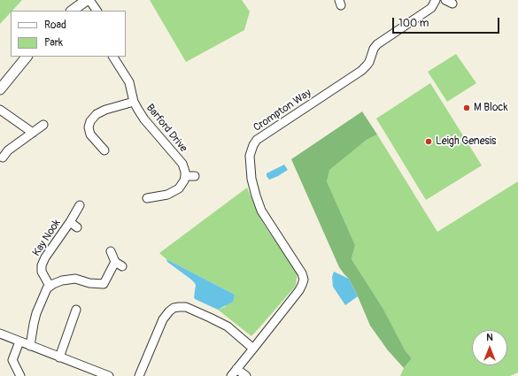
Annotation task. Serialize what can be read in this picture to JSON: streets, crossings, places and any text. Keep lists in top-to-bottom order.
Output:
{
  "streets": {
    "street": ["Crompton Way", "Barford Drive", "Kay Nook"]
  },
  "places": ["M Block", "Leigh Genesis"],
  "legend": ["Road", "Park"],
  "scale_bar": "100 m",
  "north": "top"
}
